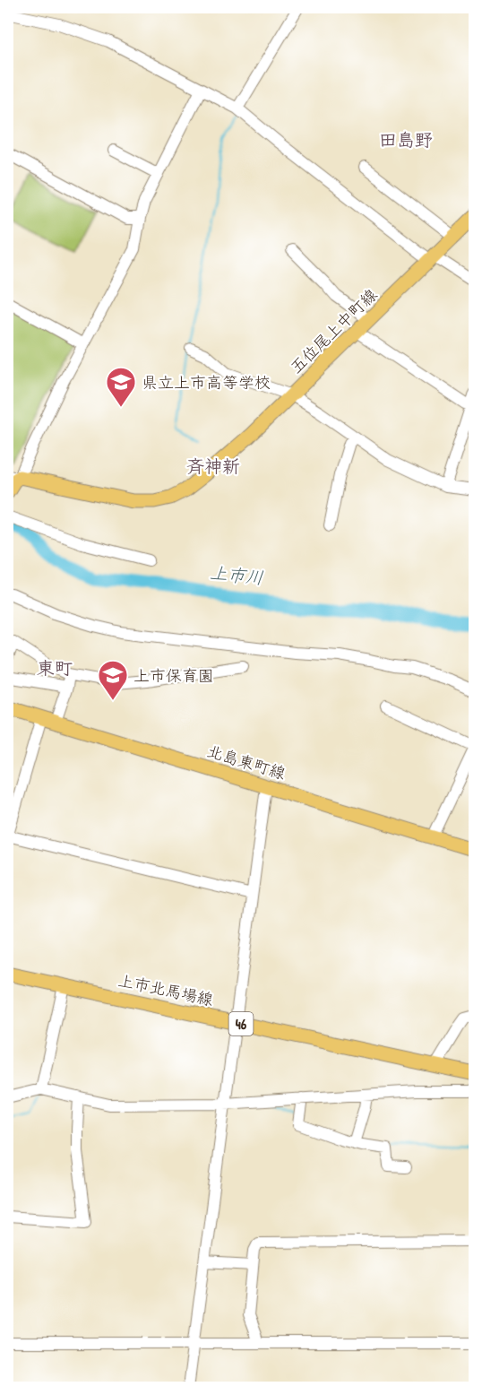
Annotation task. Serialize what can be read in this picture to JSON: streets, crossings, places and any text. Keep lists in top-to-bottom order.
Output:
{
  "streets": {
    "main road": [
      "五位尾上中町線",
      "北島東町線",
      "上市北馬場線",
      "46"
    ]
  },
  "districts": ["田島野", "斉神新", "東町"],
  "water": ["上市川"],
  "places": {
    "school or university": ["県立上市高等学校", "上市保育園"]
  }
}
